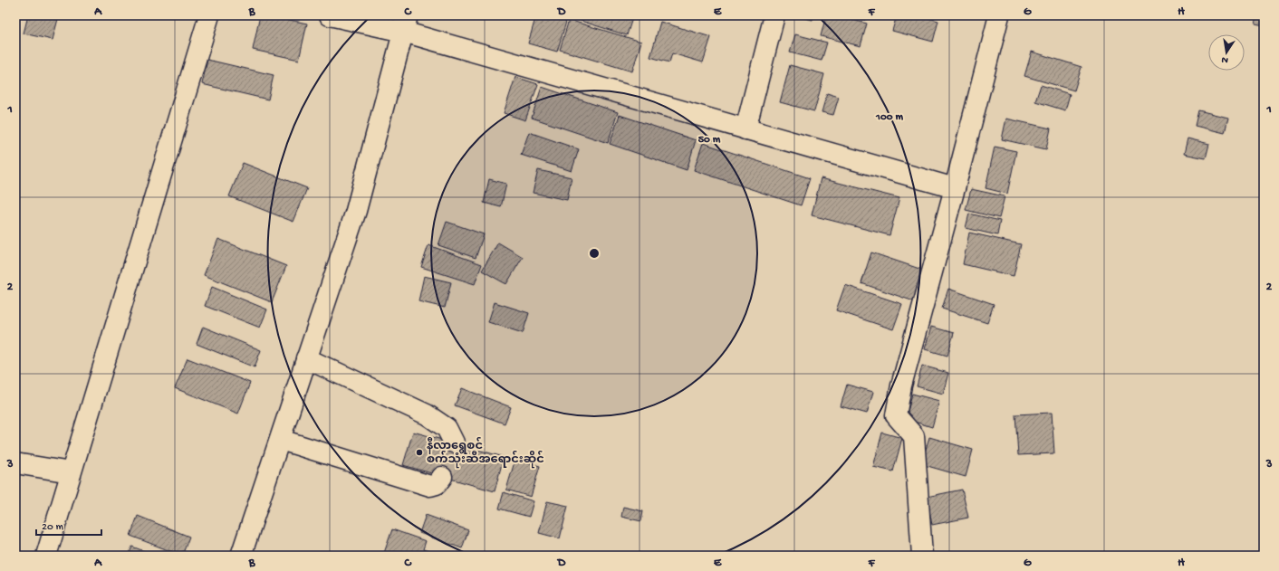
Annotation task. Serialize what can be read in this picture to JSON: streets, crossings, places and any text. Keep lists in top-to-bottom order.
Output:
{
  "places": ["နီလာရွှေစင် စက်သုံးဆီအရောင်းဆိုင်"],
  "scale_bar": "20 m",
  "north": "bottom",
  "grid": {
    "columns": [
      "A",
      "B",
      "C",
      "D",
      "E",
      "F",
      "G",
      "H"
    ],
    "rows": ["1", "2", "3"]
  },
  "rings": ["100 m", "50 m"]
}
